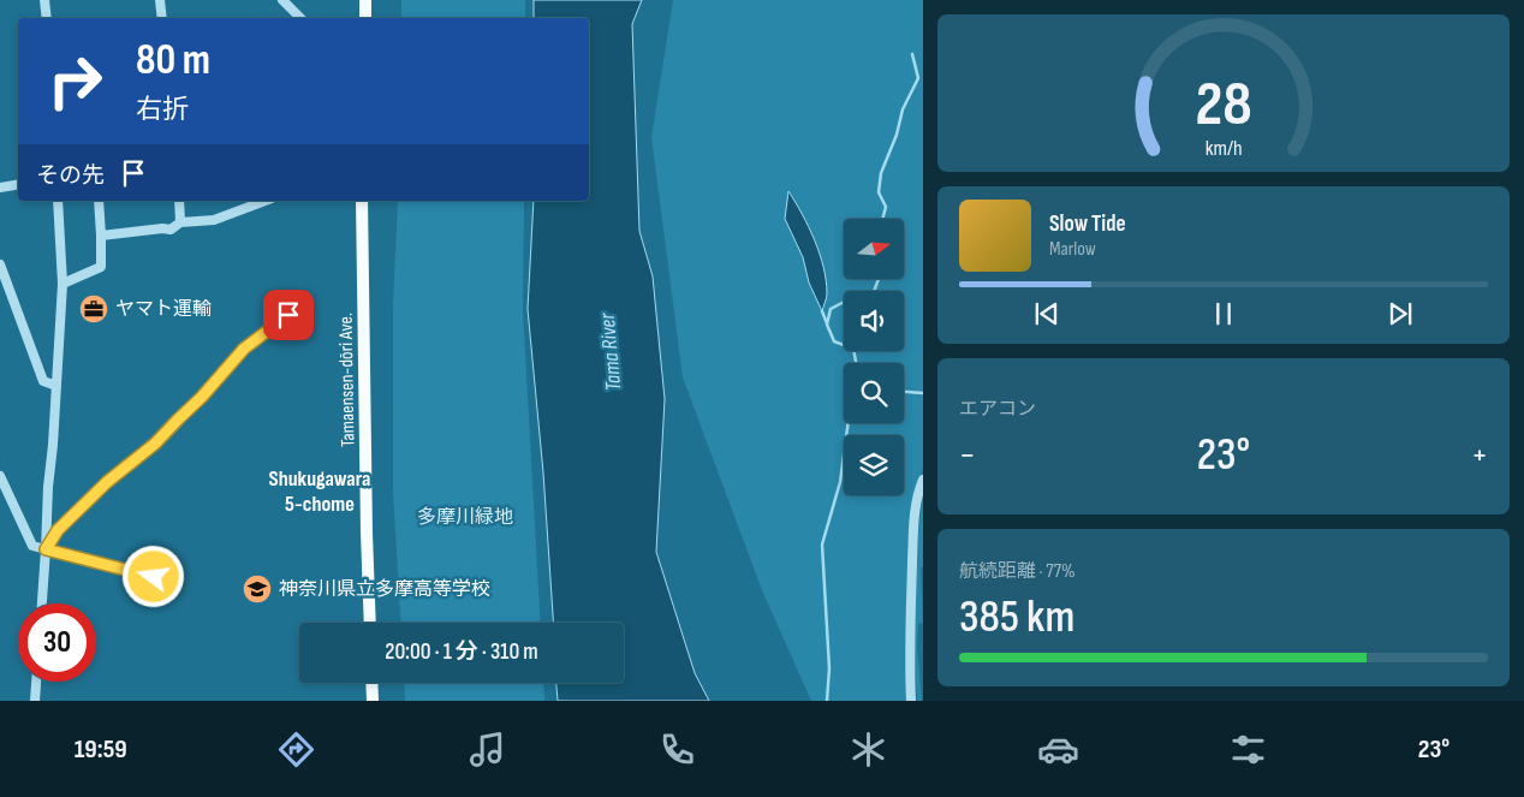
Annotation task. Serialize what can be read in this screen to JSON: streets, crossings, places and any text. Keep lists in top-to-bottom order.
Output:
{
  "streets": {
    "main road": ["Tamaensen-dōri Ave."]
  },
  "districts": ["Shukugawara 5-chome"],
  "water": ["Tama River"],
  "parks": ["多摩川緑地"],
  "places": {
    "office": ["ヤマト運輸"],
    "school or university": ["神奈川県立多摩高等学校"]
  },
  "north": "right",
  "page": {
    "turn": ["80 m", "右折"],
    "then": "その先",
    "song": ["Slow Tide", "Marlow"],
    "tile": [
      "エアコン",
      ["航続距離 · 77%", "385 km"]
    ],
    "heat": ["−", "23°", "+"],
    "limit": "30",
    "trip": "20:00 · 1 分 · 310 m",
    "tabs": ["19:59", "23°"],
    "gauge": ["28", "km/h"]
  }
}
